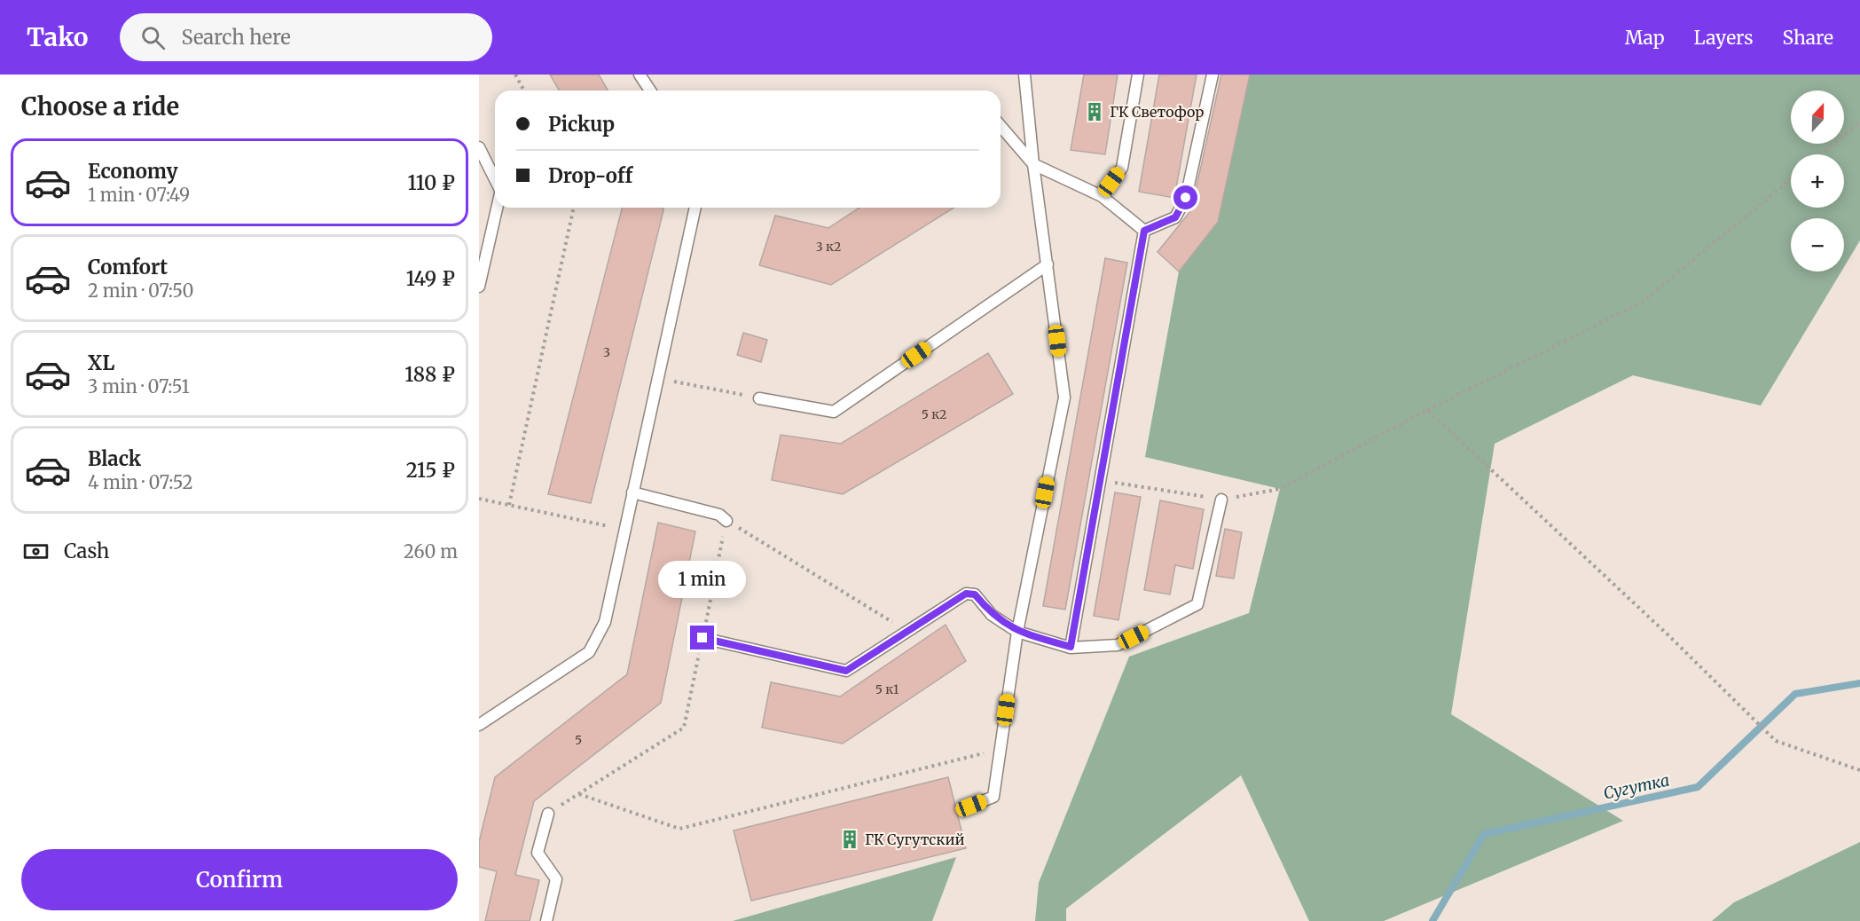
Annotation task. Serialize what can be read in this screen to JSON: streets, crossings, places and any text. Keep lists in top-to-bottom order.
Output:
{
  "water": ["Сугутка"],
  "places": {
    "building": ["ГК Светофор", "ГК Сугутский"]
  },
  "house_numbers": [
    "3 к2",
    "3",
    "5 к2",
    "5 к1",
    "5"
  ],
  "north": "top",
  "page": {
    "header": "Tako",
    "search": "Search here",
    "nav": ["Map", "Layers", "Share"],
    "heading": "Choose a ride",
    "map_buttons": ["+", "−"],
    "banner": ["Pickup", "Drop-off"],
    "list": [
      {
        "name": "Economy",
        "note": "1 min · 07:49",
        "value": "110 ₽"
      },
      {
        "name": "Comfort",
        "note": "2 min · 07:50",
        "value": "149 ₽"
      },
      {
        "name": "XL",
        "note": "3 min · 07:51",
        "value": "188 ₽"
      },
      {
        "name": "Black",
        "note": "4 min · 07:52",
        "value": "215 ₽"
      }
    ],
    "pay": ["Cash", "260 m"],
    "bubble": "1 min",
    "buttons": "Confirm"
  }
}
